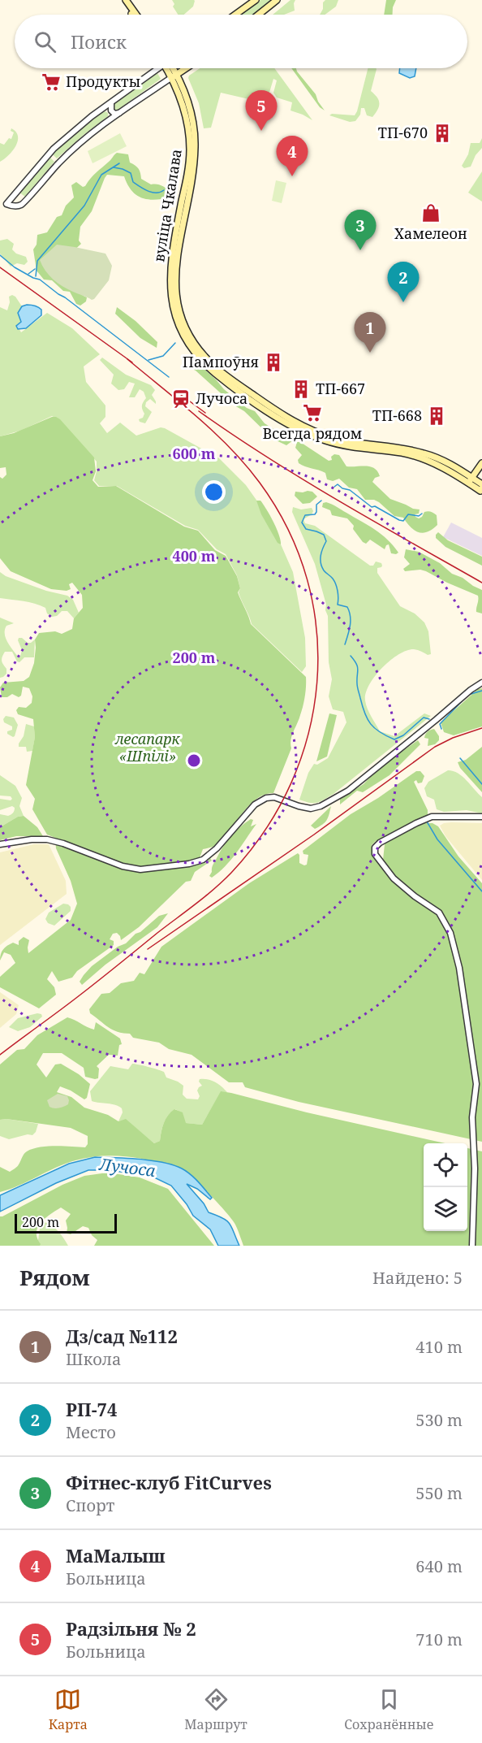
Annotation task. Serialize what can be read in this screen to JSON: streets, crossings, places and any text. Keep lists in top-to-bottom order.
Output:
{
  "streets": {
    "main road": ["вуліца Чкалава"]
  },
  "water": ["Лучоса"],
  "parks": ["лесапарк «Шпілі»"],
  "places": {
    "supermarket": ["Продукты", "Всегда рядом"],
    "building": [
      "ТП-670",
      "Пампоўня",
      "ТП-667",
      "ТП-668"
    ],
    "shop": ["Хамелеон"],
    "station": ["Лучоса"]
  },
  "scale_bar": "200 m",
  "page": {
    "search": "Поиск",
    "pins": [
      "5",
      "4",
      "3",
      "2",
      "1"
    ],
    "scale": "200 m",
    "heading": ["Рядом", "Найдено: 5"],
    "list": [
      {
        "mark": "1",
        "name": "Дз/сад №112",
        "note": "Школа",
        "value": "410 m"
      },
      {
        "mark": "2",
        "name": "РП-74",
        "note": "Место",
        "value": "530 m"
      },
      {
        "mark": "3",
        "name": "Фітнес-клуб FitCurves",
        "note": "Спорт",
        "value": "550 m"
      },
      {
        "mark": "4",
        "name": "МаМалыш",
        "note": "Больница",
        "value": "640 m"
      },
      {
        "mark": "5",
        "name": "Радзільня № 2",
        "note": "Больница",
        "value": "710 m"
      }
    ],
    "nav": ["Карта", "Маршрут", "Сохранённые"]
  },
  "rings": ["600 m", "400 m", "200 m"]
}
